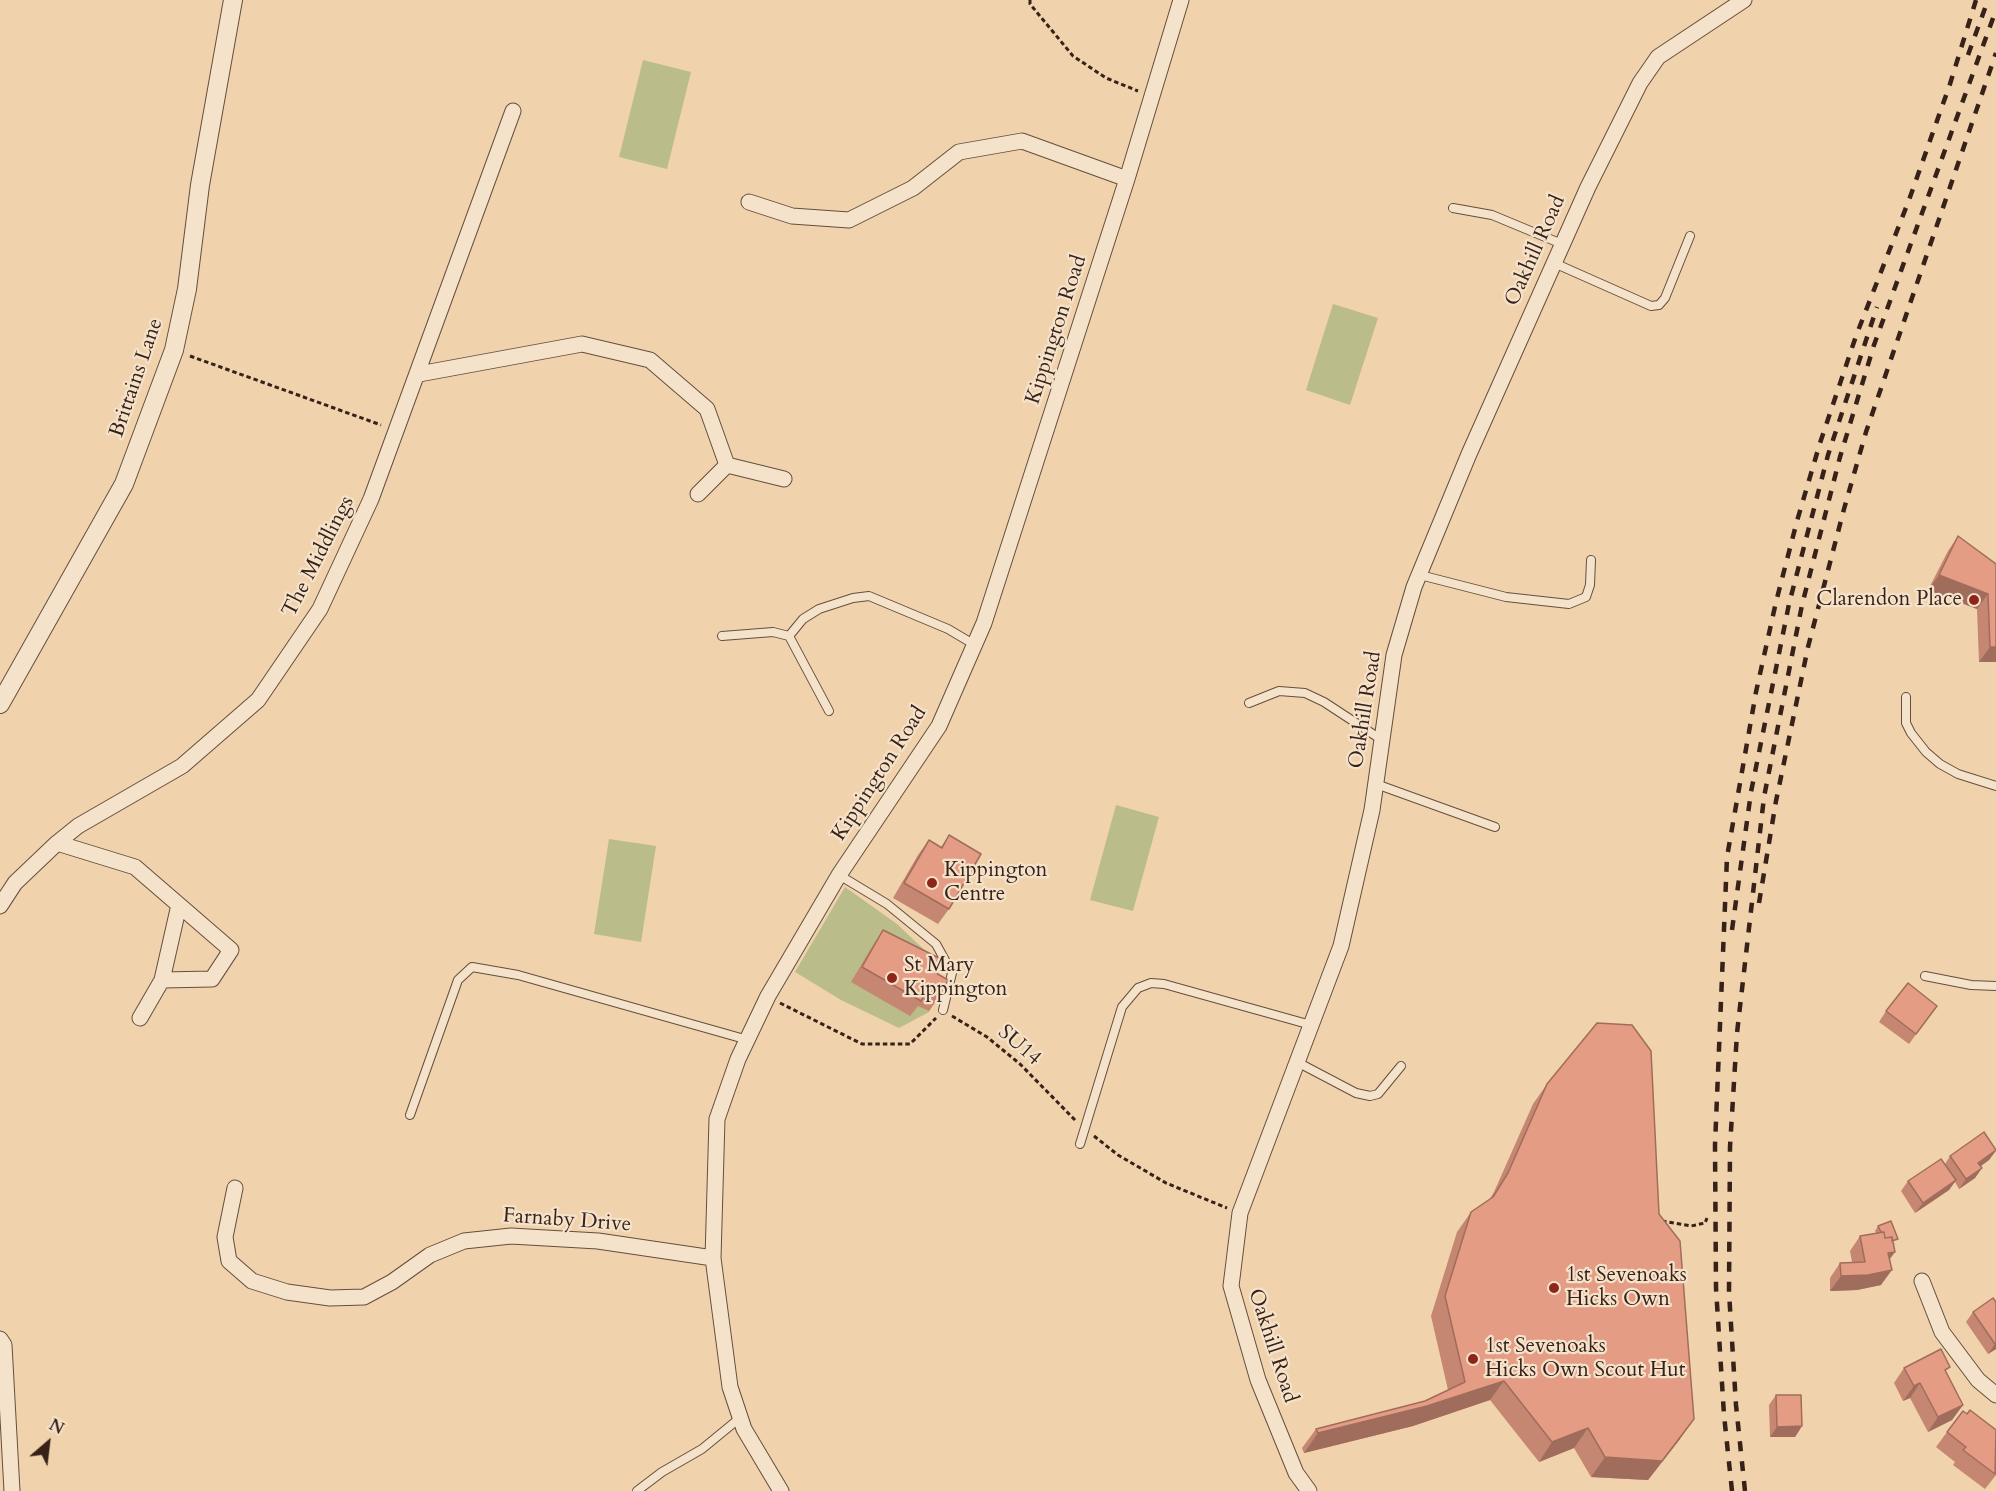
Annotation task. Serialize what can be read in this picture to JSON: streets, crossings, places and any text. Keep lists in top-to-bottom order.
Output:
{
  "streets": {
    "street": [
      "Oakhill Road",
      "Kippington Road",
      "Brittains Lane",
      "The Middlings",
      "Farnaby Drive"
    ],
    "path": ["SU14"]
  },
  "crossings": [
    ["Oakhill Road", "SU14"],
    ["Kippington Road", "Farnaby Drive"]
  ],
  "places": [
    "Clarendon Place",
    "Kippington Centre",
    "St Mary Kippington",
    "1st Sevenoaks Hicks Own",
    "1st Sevenoaks Hicks Own Scout Hut"
  ],
  "north": "top right"
}
